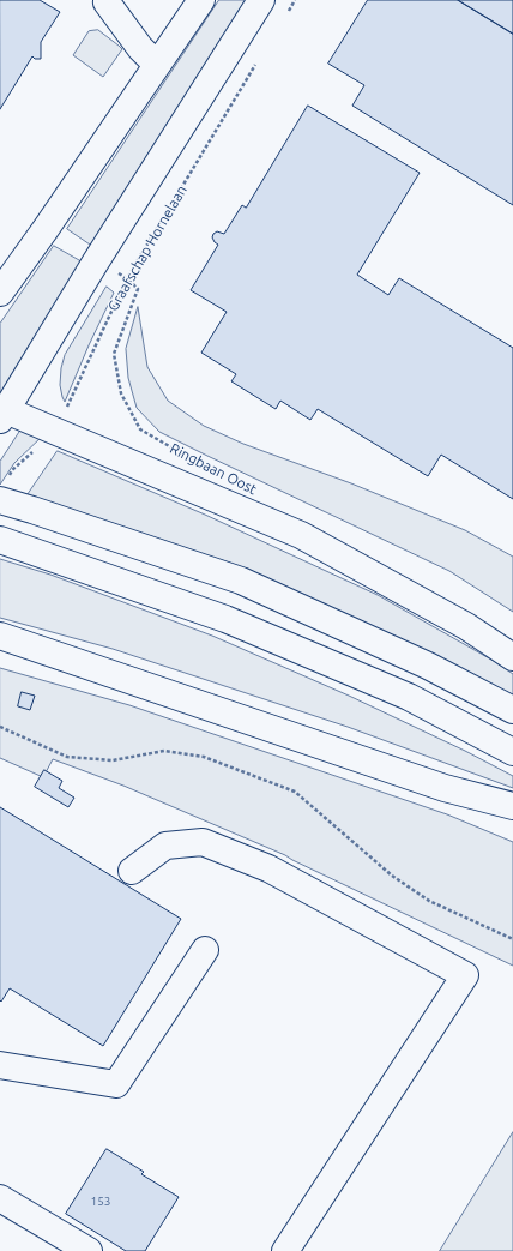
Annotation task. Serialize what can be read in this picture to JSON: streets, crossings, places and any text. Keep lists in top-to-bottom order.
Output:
{
  "streets": {
    "path": ["Graafschap Hornelaan", "Ringbaan Oost"]
  },
  "crossings": [
    ["Graafschap Hornelaan", "Ringbaan Oost"]
  ],
  "house_numbers": ["153"]
}
